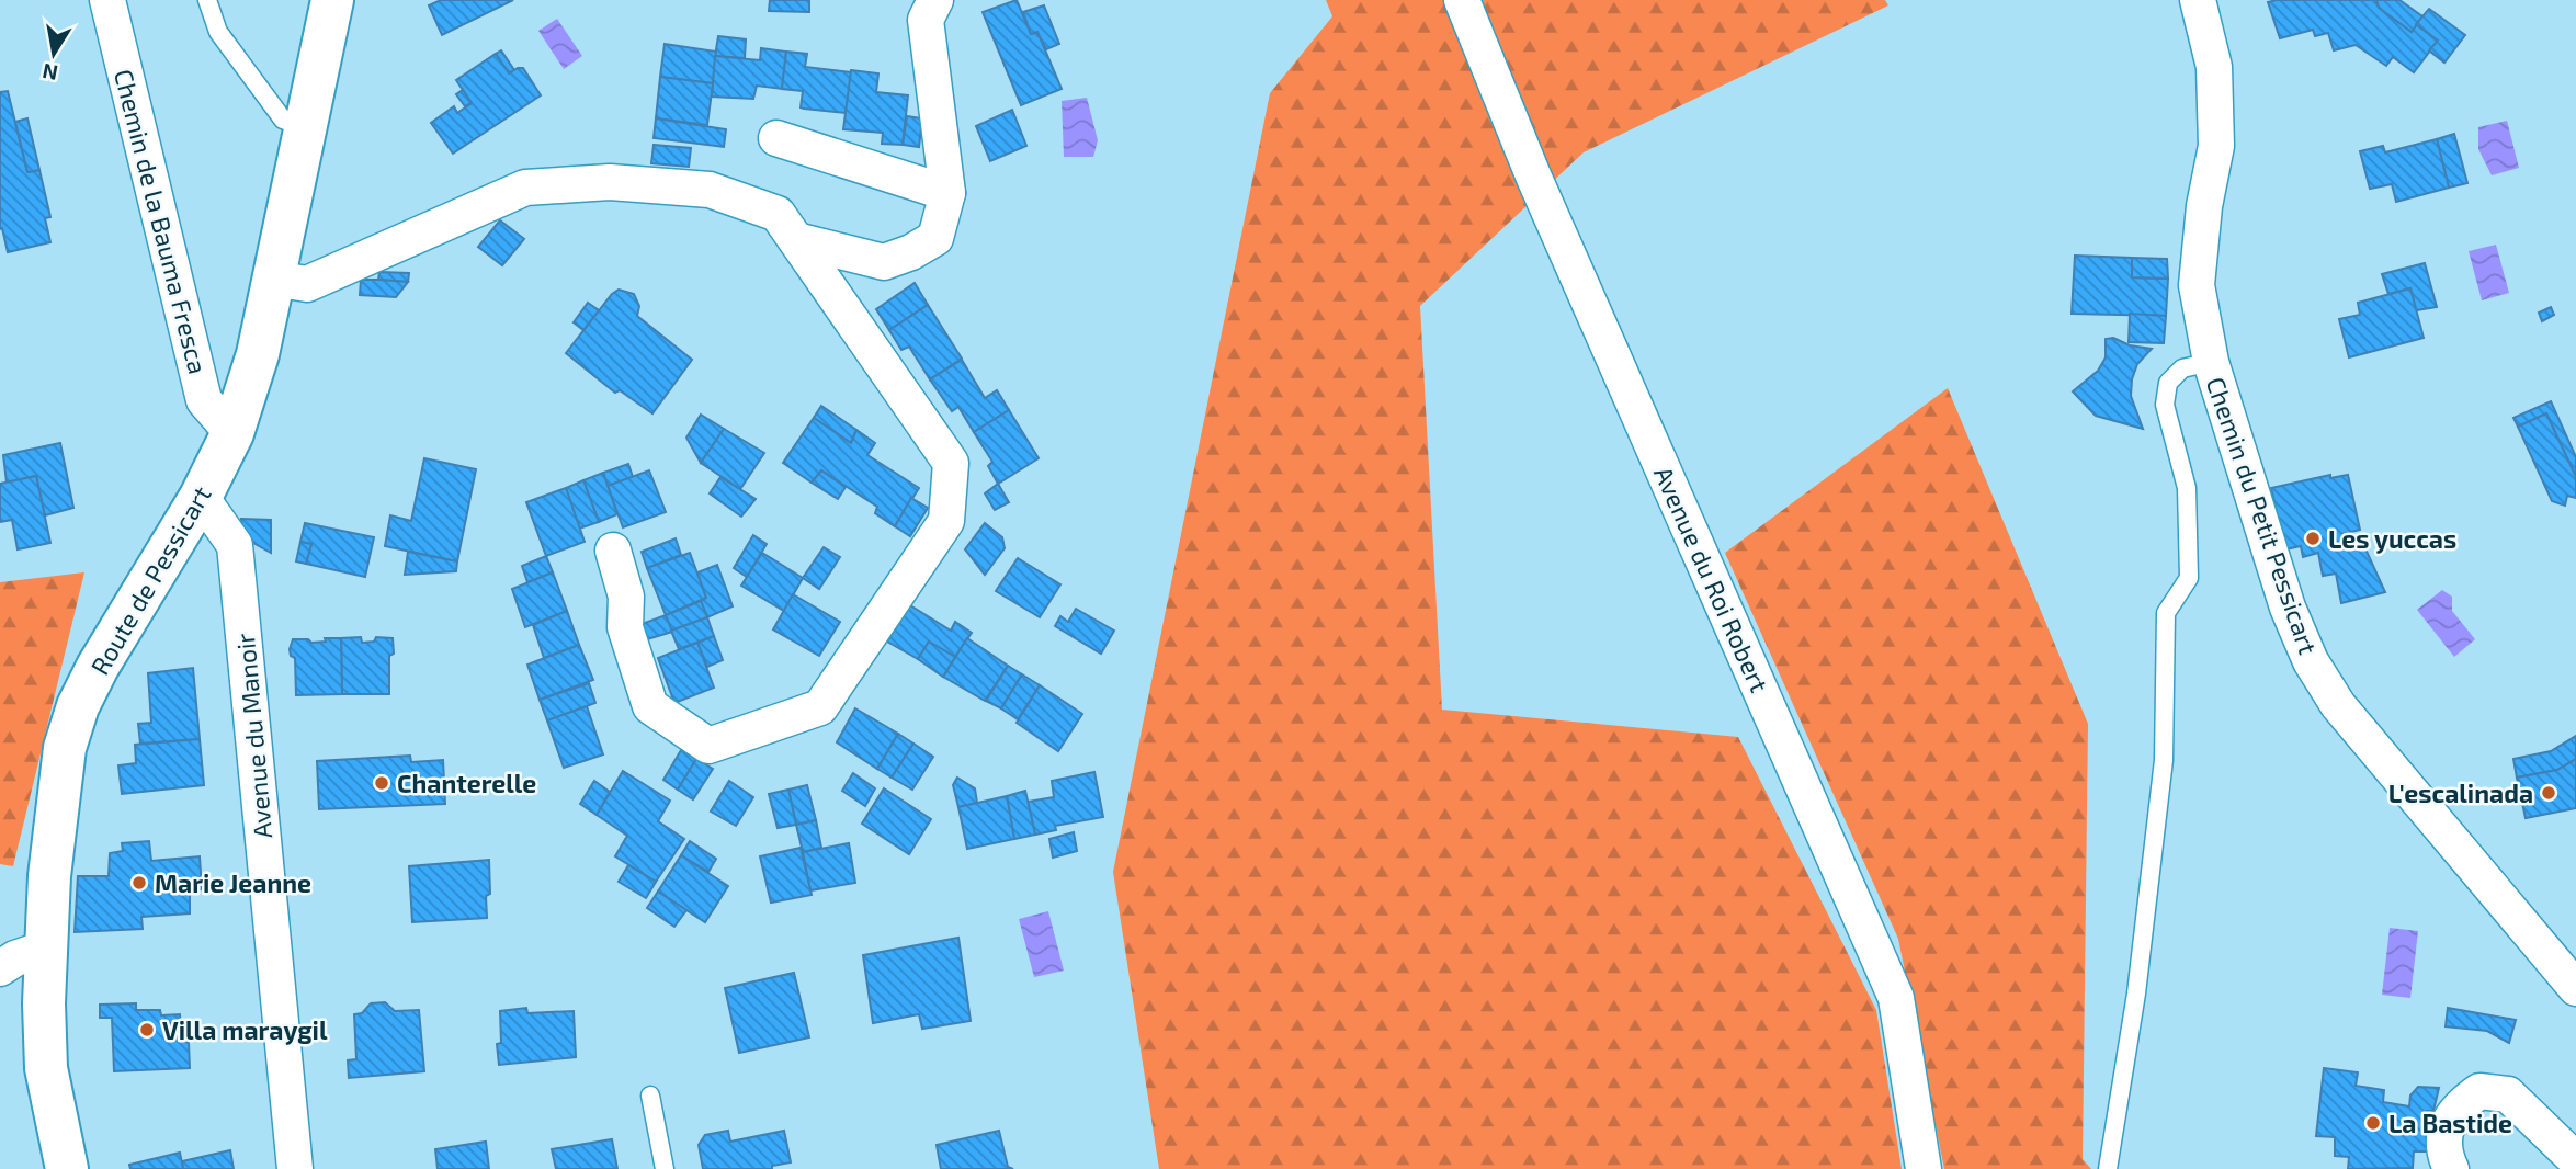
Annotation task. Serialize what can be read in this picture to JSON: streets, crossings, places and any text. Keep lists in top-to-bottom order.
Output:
{
  "streets": {
    "street": [
      "Chemin de la Bauma Fresca",
      "Chemin du Petit Pessicart",
      "Avenue du Roi Robert",
      "Route de Pessicart",
      "Avenue du Manoir"
    ]
  },
  "crossings": [
    ["Chemin de la Bauma Fresca", "Route de Pessicart"],
    ["Route de Pessicart", "Avenue du Manoir"]
  ],
  "places": [
    "Les yuccas",
    "Chanterelle",
    "L'escalinada",
    "Marie Jeanne",
    "Villa maraygil",
    "La Bastide"
  ],
  "north": "bottom"
}
